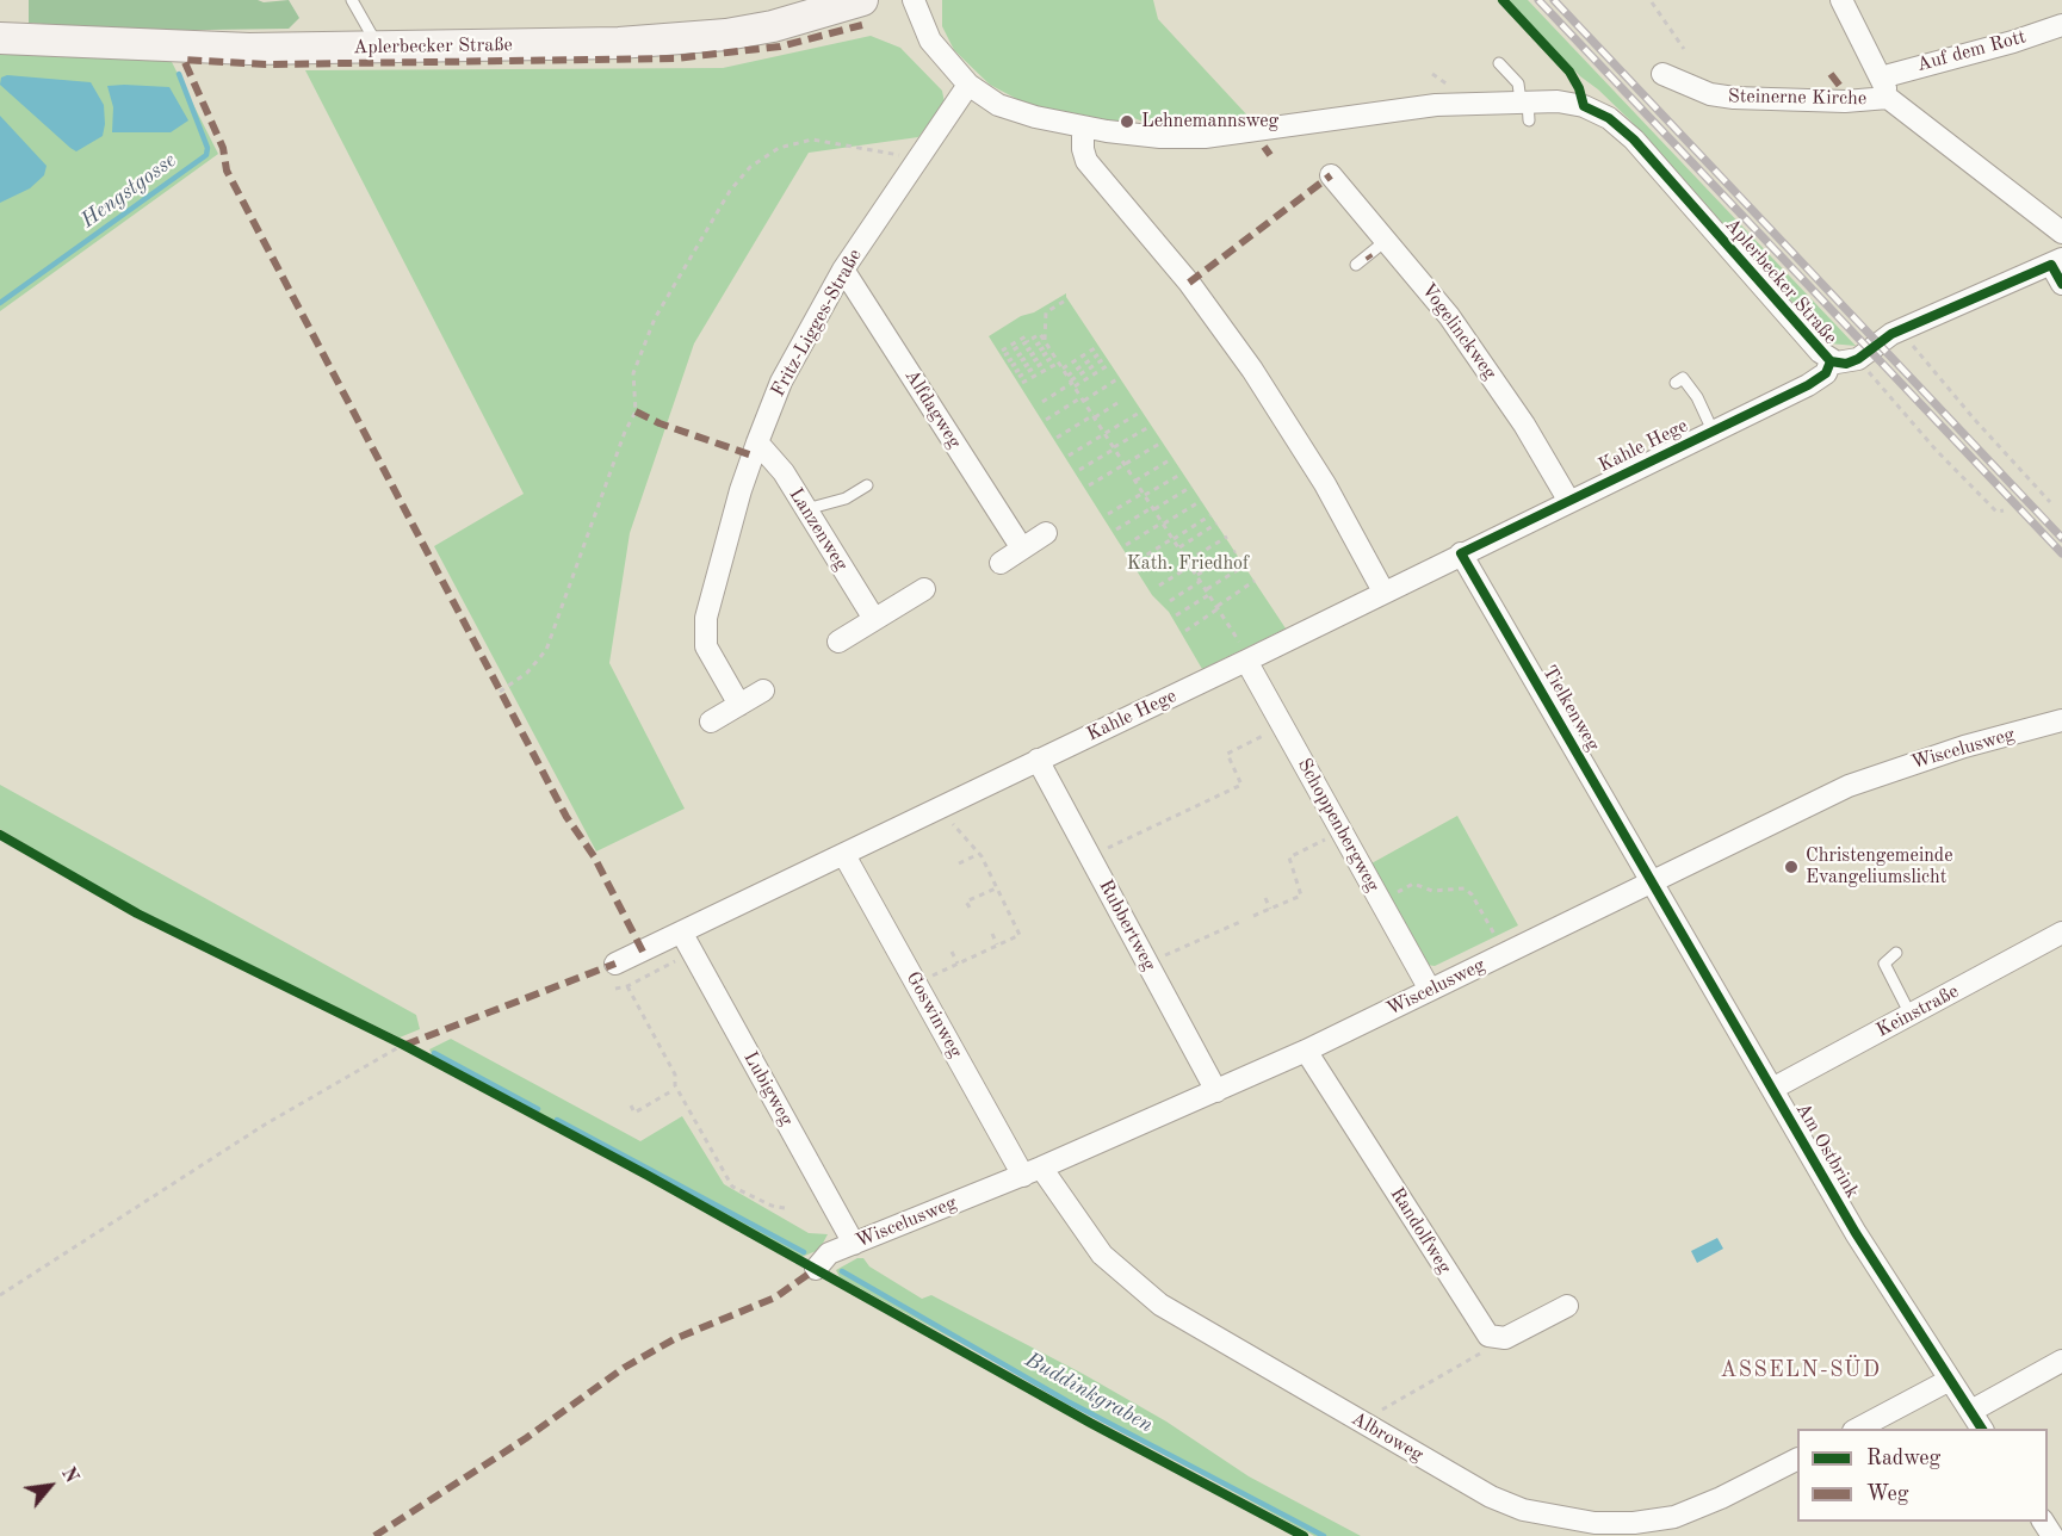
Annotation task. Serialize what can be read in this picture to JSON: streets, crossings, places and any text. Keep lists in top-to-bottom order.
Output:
{
  "streets": {
    "main road": ["Aplerbecker Straße"],
    "street": [
      "Auf dem Rott",
      "Steinerne Kirche",
      "Fritz-Ligges-Straße",
      "Vogelinckweg",
      "Alfdagweg",
      "Kahle Hege",
      "Lanzenweg",
      "Tielkenweg",
      "Wiscelusweg",
      "Schoppenbergweg",
      "Rubbertweg",
      "Keinstraße",
      "Goswinweg",
      "Lubigweg",
      "Am Ostbrink",
      "Randolfweg",
      "Albroweg"
    ]
  },
  "crossings": [
    ["Aplerbecker Straße", "Fritz-Ligges-Straße"],
    ["Aplerbecker Straße", "Kahle Hege"],
    ["Auf dem Rott", "Steinerne Kirche"],
    ["Fritz-Ligges-Straße", "Alfdagweg"],
    ["Fritz-Ligges-Straße", "Lanzenweg"],
    ["Vogelinckweg", "Kahle Hege"],
    ["Kahle Hege", "Tielkenweg"],
    ["Kahle Hege", "Schoppenbergweg"],
    ["Kahle Hege", "Rubbertweg"],
    ["Kahle Hege", "Goswinweg"],
    ["Kahle Hege", "Lubigweg"],
    ["Tielkenweg", "Wiscelusweg"],
    ["Tielkenweg", "Am Ostbrink"],
    ["Wiscelusweg", "Schoppenbergweg"],
    ["Wiscelusweg", "Rubbertweg"],
    ["Wiscelusweg", "Goswinweg"],
    ["Wiscelusweg", "Lubigweg"],
    ["Wiscelusweg", "Am Ostbrink"],
    ["Wiscelusweg", "Randolfweg"],
    ["Wiscelusweg", "Albroweg"],
    ["Keinstraße", "Am Ostbrink"],
    ["Goswinweg", "Albroweg"]
  ],
  "districts": ["ASSELN-SÜD"],
  "water": ["Hengstgosse", "Buddinkgraben"],
  "parks": ["Kath. Friedhof"],
  "places": ["Lehnemannsweg", "Christengemeinde Evangeliumslicht"],
  "legend": ["Radweg", "Weg"],
  "north": "top right"
}
